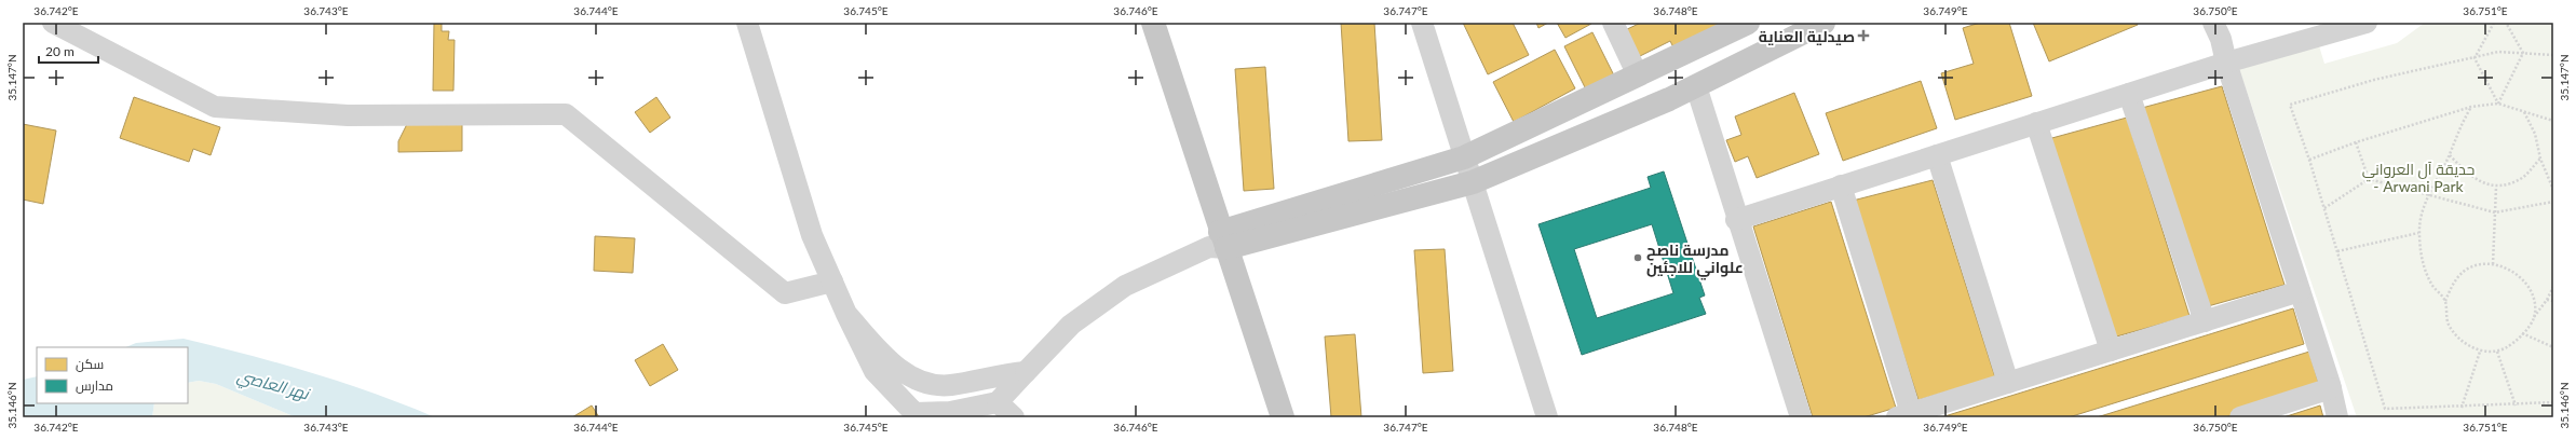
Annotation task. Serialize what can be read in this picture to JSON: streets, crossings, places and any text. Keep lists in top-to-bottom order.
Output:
{
  "water": ["نهر العاصي"],
  "parks": ["حديقة آل العرواني - Arwani Park"],
  "places": {
    "health": ["صيدلية العناية"],
    "other": ["مدرسة ناصح علواني للاجئين"]
  },
  "legend": ["سكن", "مدارس"],
  "scale_bar": "20 m",
  "coordinates": [
    "36.742°E",
    "36.743°E",
    "36.744°E",
    "36.745°E",
    "36.746°E",
    "36.747°E",
    "36.748°E",
    "36.749°E",
    "36.750°E",
    "36.751°E",
    "35.147°N",
    "35.146°N"
  ]
}
